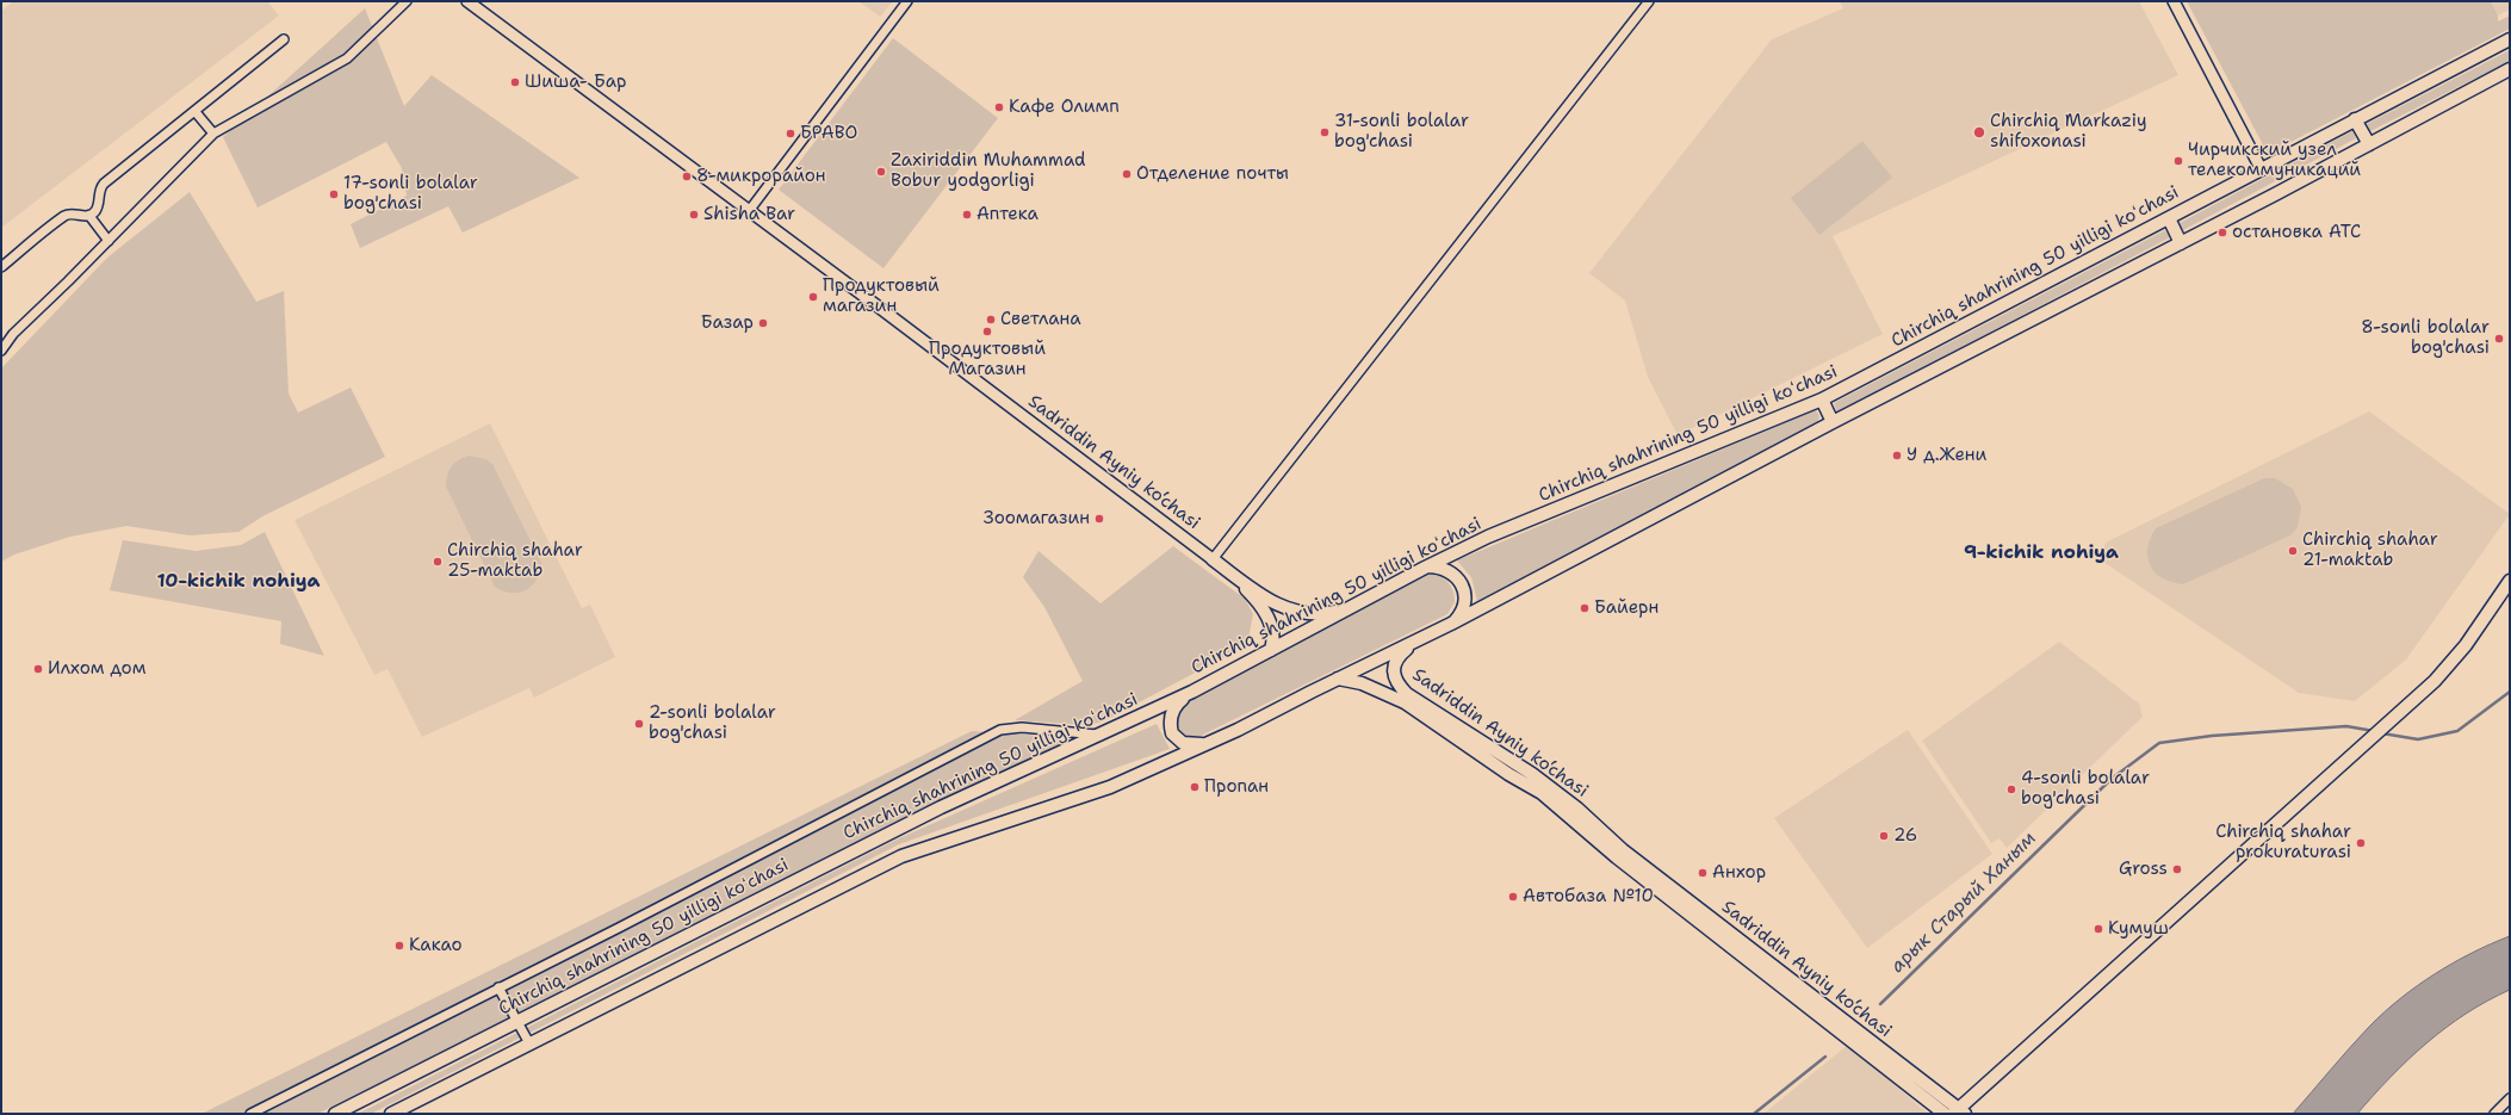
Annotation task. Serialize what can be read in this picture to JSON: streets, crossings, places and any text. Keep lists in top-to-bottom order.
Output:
{
  "streets": {
    "main road": ["Chirchiq shahrining 50 yilligi koʻchasi", "Sadriddin Ayniy ko‘chasi"]
  },
  "districts": ["9-kichik nohiya", "10-kichik nohiya"],
  "water": ["арык Старый Ханым"],
  "places": [
    "Шиша- Бар",
    "Кафе Олимп",
    "31-sonli bolalar bog'chasi",
    "Chirchiq Markaziy shifoxonasi",
    "БРАВО",
    "Чирчикский узел телекоммуникаций",
    "Zaxiriddin Muhammad Bobur yodgorligi",
    "Отделение почты",
    "8-микрорайон",
    "17-sonli bolalar bog'chasi",
    "Shisha Bar",
    "Аптека",
    "остановка АТС",
    "Продуктовый магазин",
    "Светлана",
    "Базар",
    "Продуктовый Магазин",
    "8-sonli bolalar bog'chasi",
    "У д.Жени",
    "Зоомагазин",
    "Chirchiq shahar 21-maktab",
    "Chirchiq shahar 25-maktab",
    "Байерн",
    "Илхом дом",
    "2-sonli bolalar bog'chasi",
    "Пропан",
    "4-sonli bolalar bog'chasi",
    "26",
    "Chirchiq shahar prokuraturasi",
    "Gross",
    "Анхор",
    "Автобаза №10",
    "Кумуш",
    "Какао"
  ]
}
